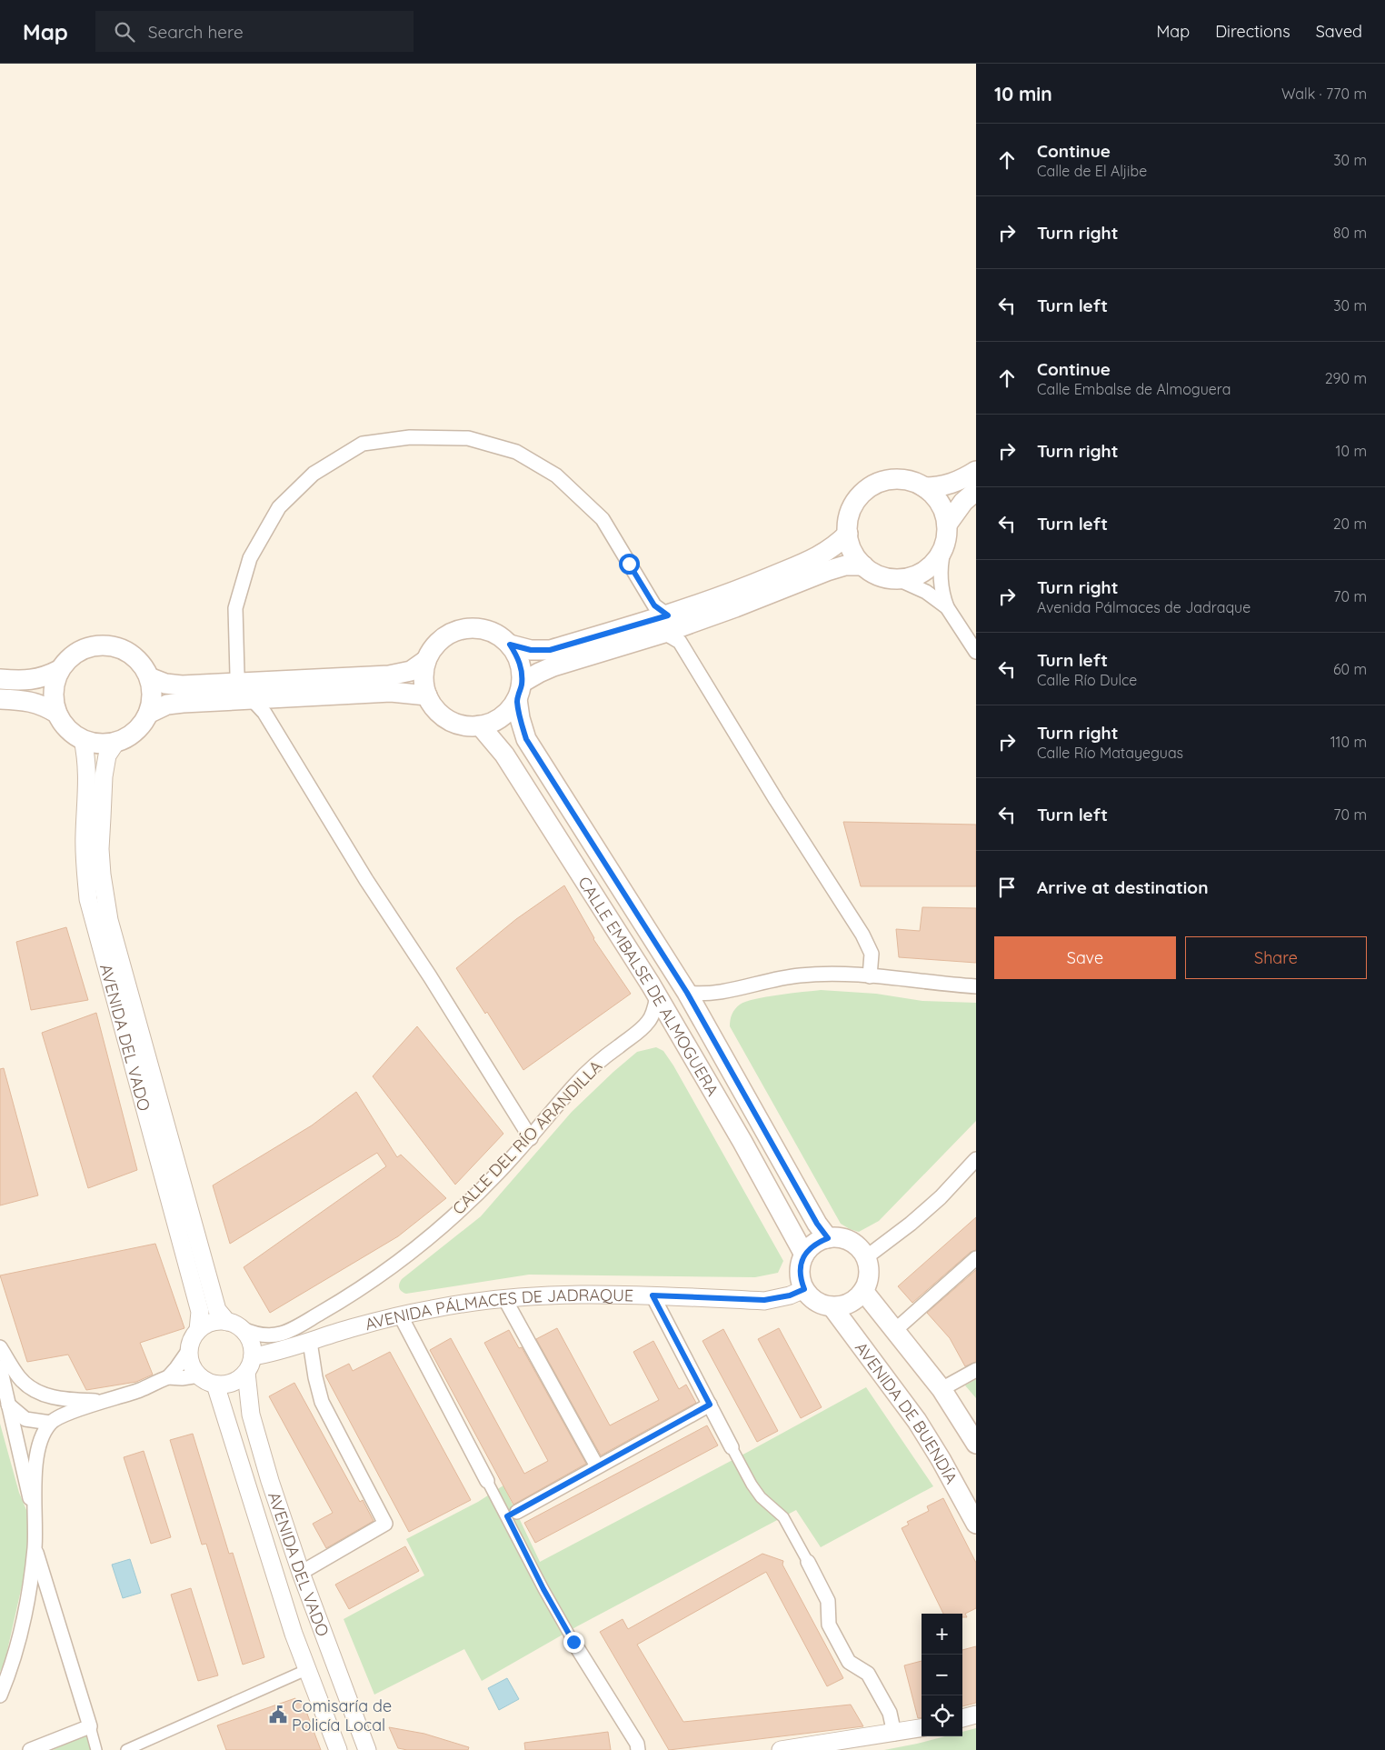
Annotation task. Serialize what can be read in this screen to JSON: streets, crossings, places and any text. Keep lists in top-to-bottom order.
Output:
{
  "streets": {
    "main road": ["CALLE EMBALSE DE ALMOGUERA", "AVENIDA DE BUENDÍA"],
    "street": ["AVENIDA DEL VADO", "CALLE DEL RÍO ARANDILLA", "AVENIDA PÁLMACES DE JADRAQUE"]
  },
  "crossings": [
    ["CALLE EMBALSE DE ALMOGUERA", "CALLE DEL RÍO ARANDILLA"],
    ["CALLE EMBALSE DE ALMOGUERA", "AVENIDA PÁLMACES DE JADRAQUE"],
    ["CALLE EMBALSE DE ALMOGUERA", "AVENIDA DE BUENDÍA"],
    ["AVENIDA DEL VADO", "CALLE DEL RÍO ARANDILLA"],
    ["AVENIDA DEL VADO", "AVENIDA PÁLMACES DE JADRAQUE"],
    ["CALLE DEL RÍO ARANDILLA", "AVENIDA PÁLMACES DE JADRAQUE"],
    ["AVENIDA PÁLMACES DE JADRAQUE", "AVENIDA DE BUENDÍA"]
  ],
  "places": {
    "public building": ["Comisaría de Policía Local"]
  },
  "page": {
    "header": "Map",
    "search": "Search here",
    "nav": ["Map", "Directions", "Saved"],
    "heading": ["10 min", "Walk · 770 m"],
    "list": [
      ["Continue", "Calle de El Aljibe", "30 m"],
      ["Turn right", "80 m"],
      ["Turn left", "30 m"],
      ["Continue", "Calle Embalse de Almoguera", "290 m"],
      ["Turn right", "10 m"],
      ["Turn left", "20 m"],
      ["Turn right", "Avenida Pálmaces de Jadraque", "70 m"],
      ["Turn left", "Calle Río Dulce", "60 m"],
      ["Turn right", "Calle Río Matayeguas", "110 m"],
      ["Turn left", "70 m"],
      "Arrive at destination"
    ],
    "buttons": ["Save", "Share"],
    "map_buttons": ["+", "−"]
  }
}
